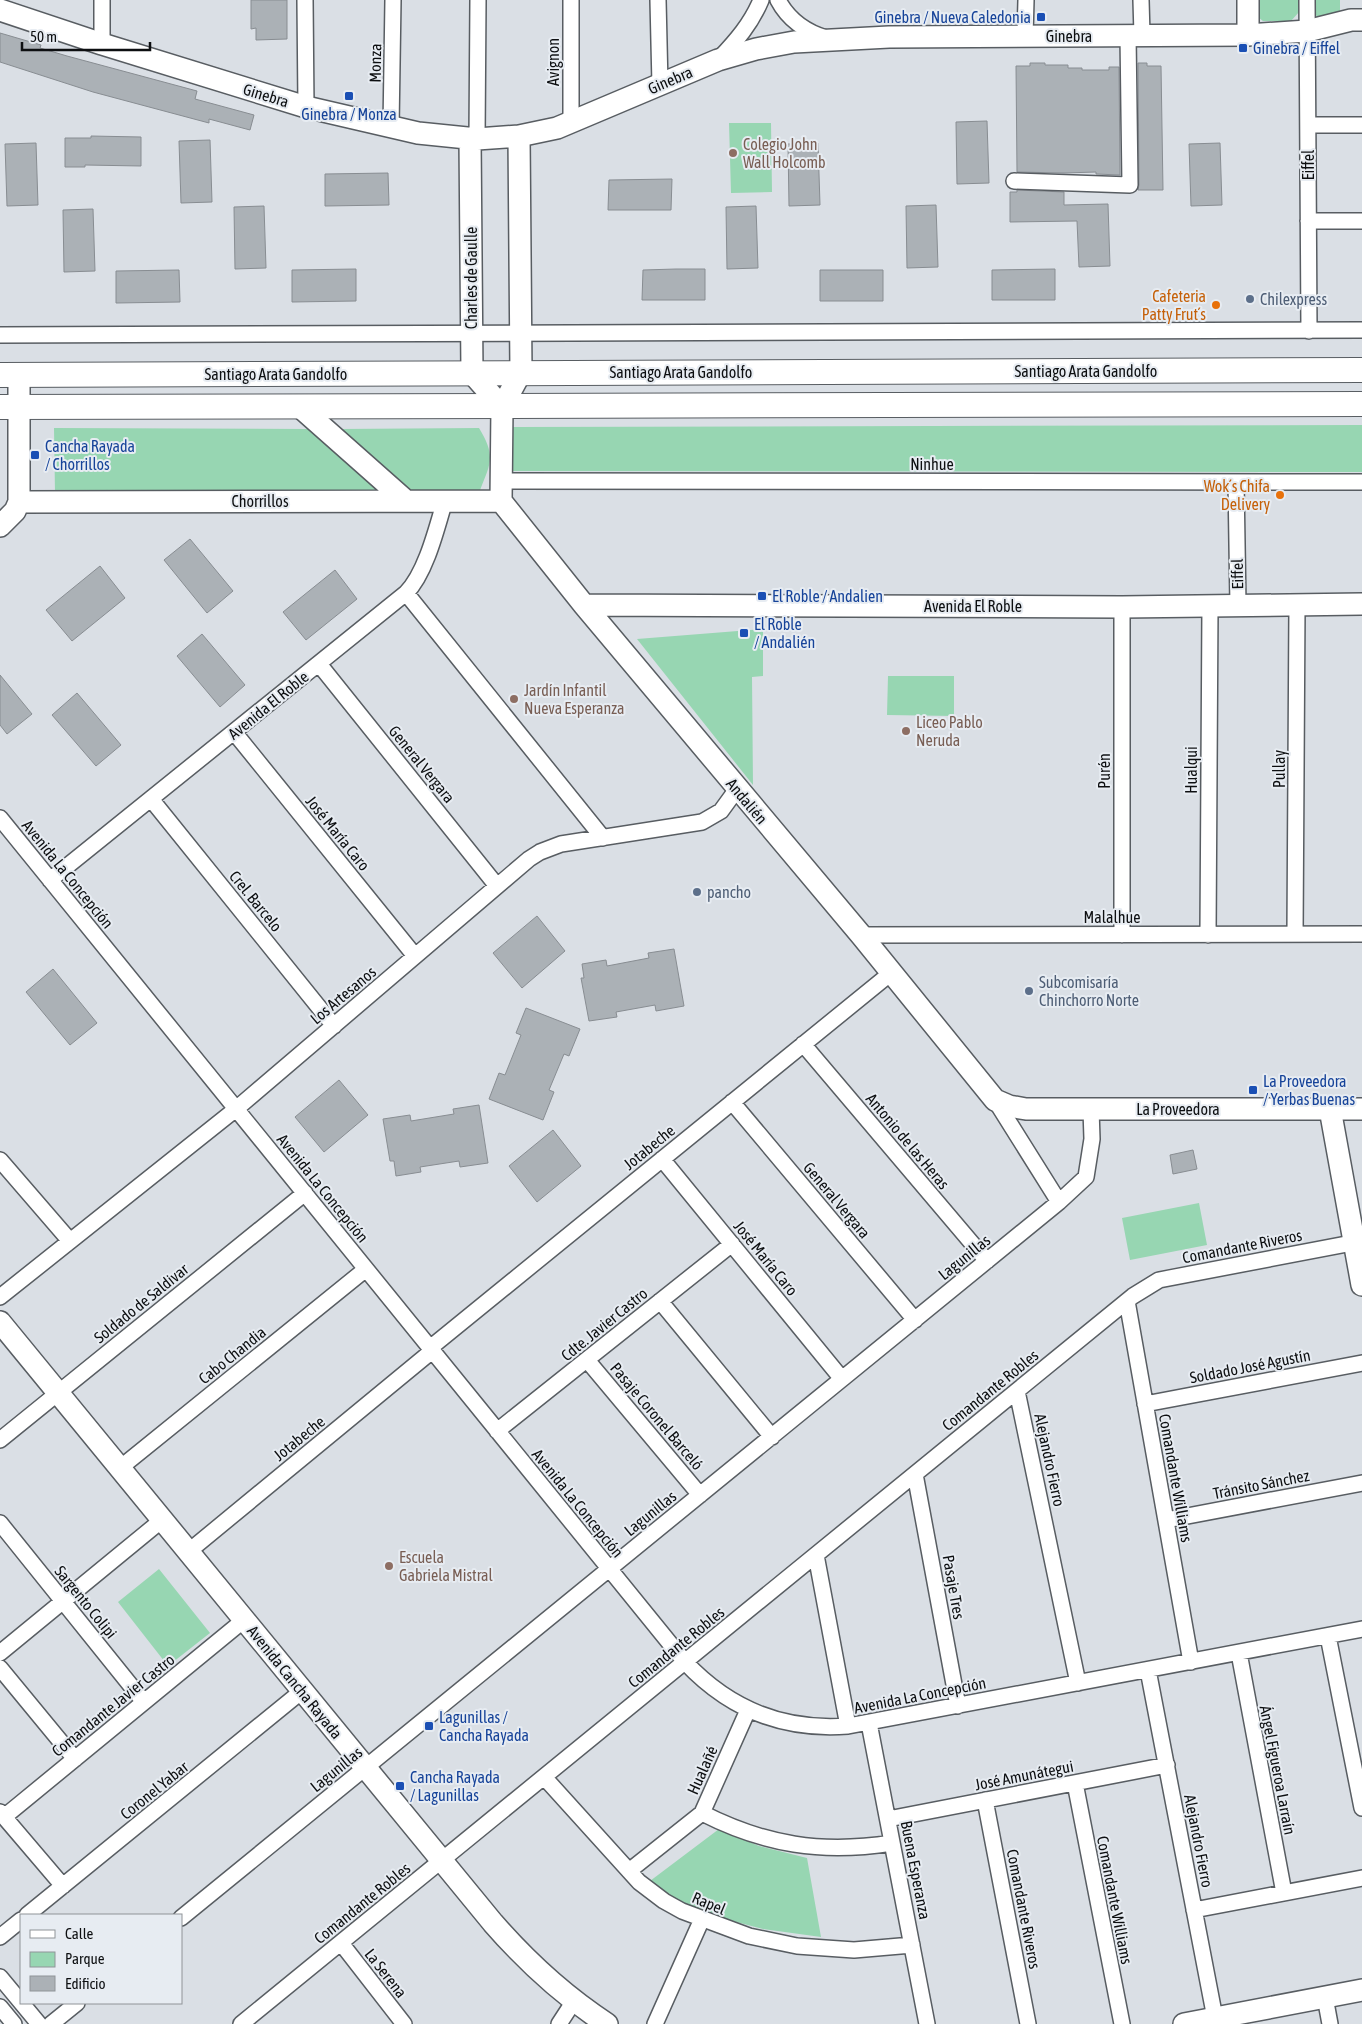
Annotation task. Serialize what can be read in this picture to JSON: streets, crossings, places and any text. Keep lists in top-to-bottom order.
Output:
{
  "streets": {
    "main road": ["Santiago Arata Gandolfo"],
    "street": [
      "Ginebra",
      "Avignon",
      "Monza",
      "Eiffel",
      "Charles de Gaulle",
      "Ninhue",
      "Chorrillos",
      "Avenida El Roble",
      "General Vergara",
      "Pullay",
      "Hualqui",
      "Purén",
      "Andalién",
      "José María Caro",
      "Avenida La Concepción",
      "Crel. Barcelo",
      "Malalhue",
      "Los Artesanos",
      "La Proveedora",
      "Antonio de las Heras",
      "Jotabeche",
      "Comandante Riveros",
      "Lagunillas",
      "Soldado de Saldivar",
      "Cdte. Javier Castro",
      "Cabo Chandia",
      "Soldado José Agustín",
      "Comandante Robles",
      "Pasaje Coronel Barceló",
      "Alejandro Fierro",
      "Comandante Williams",
      "Tránsito Sánchez",
      "Pasaje Tres",
      "Sargento Colipi",
      "Avenida Cancha Rayada",
      "Comandante Javier Castro",
      "Hualañé",
      "Ángel Figueroa Larraín",
      "José Amunátegui",
      "Coronel Yabar",
      "Buena Esperanza",
      "Rapel",
      "La Serena"
    ]
  },
  "crossings": [
    ["Ginebra", "Avignon"],
    ["Ginebra", "Monza"],
    ["Ginebra", "Eiffel"],
    ["Ginebra", "Charles de Gaulle"],
    ["Eiffel", "Ninhue"],
    ["Eiffel", "Avenida El Roble"],
    ["Charles de Gaulle", "Santiago Arata Gandolfo"],
    ["Ninhue", "Chorrillos"],
    ["Ninhue", "Andalién"],
    ["Chorrillos", "Avenida El Roble"],
    ["Chorrillos", "Andalién"],
    ["Avenida El Roble", "General Vergara"],
    ["Avenida El Roble", "Pullay"],
    ["Avenida El Roble", "Hualqui"],
    ["Avenida El Roble", "Purén"],
    ["Avenida El Roble", "Andalién"],
    ["Avenida El Roble", "José María Caro"],
    ["Avenida El Roble", "Avenida La Concepción"],
    ["Avenida El Roble", "Crel. Barcelo"],
    ["General Vergara", "Los Artesanos"],
    ["General Vergara", "Jotabeche"],
    ["General Vergara", "Lagunillas"],
    ["Pullay", "Malalhue"],
    ["Hualqui", "Malalhue"],
    ["Purén", "Malalhue"],
    ["Andalién", "Malalhue"],
    ["Andalién", "Los Artesanos"],
    ["Andalién", "La Proveedora"],
    ["Andalién", "Jotabeche"],
    ["José María Caro", "Los Artesanos"],
    ["José María Caro", "Jotabeche"],
    ["José María Caro", "Lagunillas"],
    ["José María Caro", "Cdte. Javier Castro"],
    ["Avenida La Concepción", "Los Artesanos"],
    ["Avenida La Concepción", "Jotabeche"],
    ["Avenida La Concepción", "Lagunillas"],
    ["Avenida La Concepción", "Soldado de Saldivar"],
    ["Avenida La Concepción", "Cdte. Javier Castro"],
    ["Avenida La Concepción", "Cabo Chandia"],
    ["Avenida La Concepción", "Comandante Robles"],
    ["Avenida La Concepción", "Alejandro Fierro"],
    ["Avenida La Concepción", "Comandante Williams"],
    ["Avenida La Concepción", "Pasaje Tres"],
    ["Avenida La Concepción", "Hualañé"],
    ["Avenida La Concepción", "Ángel Figueroa Larraín"],
    ["Avenida La Concepción", "Buena Esperanza"],
    ["Crel. Barcelo", "Los Artesanos"],
    ["La Proveedora", "Lagunillas"],
    ["Antonio de las Heras", "Jotabeche"],
    ["Antonio de las Heras", "Lagunillas"],
    ["Jotabeche", "Avenida Cancha Rayada"],
    ["Comandante Riveros", "Comandante Robles"],
    ["Comandante Riveros", "Comandante Williams"],
    ["Comandante Riveros", "José Amunátegui"],
    ["Lagunillas", "Pasaje Coronel Barceló"],
    ["Lagunillas", "Avenida Cancha Rayada"],
    ["Soldado de Saldivar", "Avenida Cancha Rayada"],
    ["Cdte. Javier Castro", "Pasaje Coronel Barceló"],
    ["Cabo Chandia", "Avenida Cancha Rayada"],
    ["Soldado José Agustín", "Comandante Williams"],
    ["Comandante Robles", "Alejandro Fierro"],
    ["Comandante Robles", "Comandante Williams"],
    ["Comandante Robles", "Pasaje Tres"],
    ["Comandante Robles", "Avenida Cancha Rayada"],
    ["Comandante Robles", "Rapel"],
    ["Comandante Robles", "La Serena"],
    ["Alejandro Fierro", "José Amunátegui"],
    ["Comandante Williams", "Tránsito Sánchez"],
    ["Comandante Williams", "José Amunátegui"],
    ["Sargento Colipi", "Comandante Javier Castro"],
    ["Avenida Cancha Rayada", "Comandante Javier Castro"],
    ["Avenida Cancha Rayada", "Coronel Yabar"],
    ["Hualañé", "Rapel"],
    ["José Amunátegui", "Buena Esperanza"],
    ["Buena Esperanza", "Rapel"]
  ],
  "places": {
    "transit": [
      "Ginebra / Nueva Caledonia",
      "Ginebra / Eiffel",
      "Ginebra / Monza",
      "Cancha Rayada / Chorrillos",
      "El Roble / Andalien",
      "El Roble / Andalién",
      "La Proveedora / Yerbas Buenas",
      "Lagunillas / Cancha Rayada",
      "Cancha Rayada / Lagunillas"
    ],
    "other": [
      "Colegio John Wall Holcomb",
      "Chilexpress",
      "Cafeteria Patty Frut´s",
      "Wok´s Chifa Delivery",
      "Jardín Infantil Nueva Esperanza",
      "Liceo Pablo Neruda",
      "pancho",
      "Subcomisaría Chinchorro Norte",
      "Escuela Gabriela Mistral"
    ]
  },
  "legend": ["Calle", "Parque", "Edificio"],
  "scale_bar": "50 m"
}
